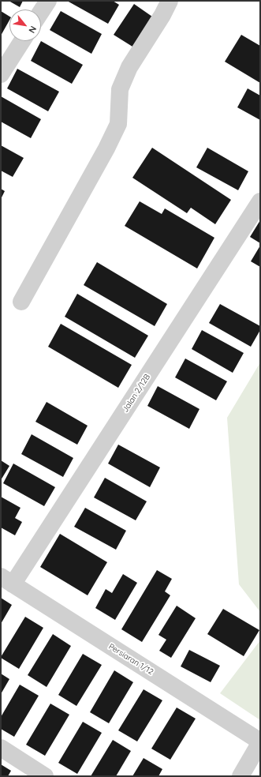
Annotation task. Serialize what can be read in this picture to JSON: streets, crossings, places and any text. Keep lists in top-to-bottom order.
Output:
{
  "streets": {
    "street": ["Jalan 2/12B", "Persiaran 1/12"]
  },
  "crossings": [
    ["Jalan 2/12B", "Persiaran 1/12"]
  ],
  "north": "bottom right"
}
